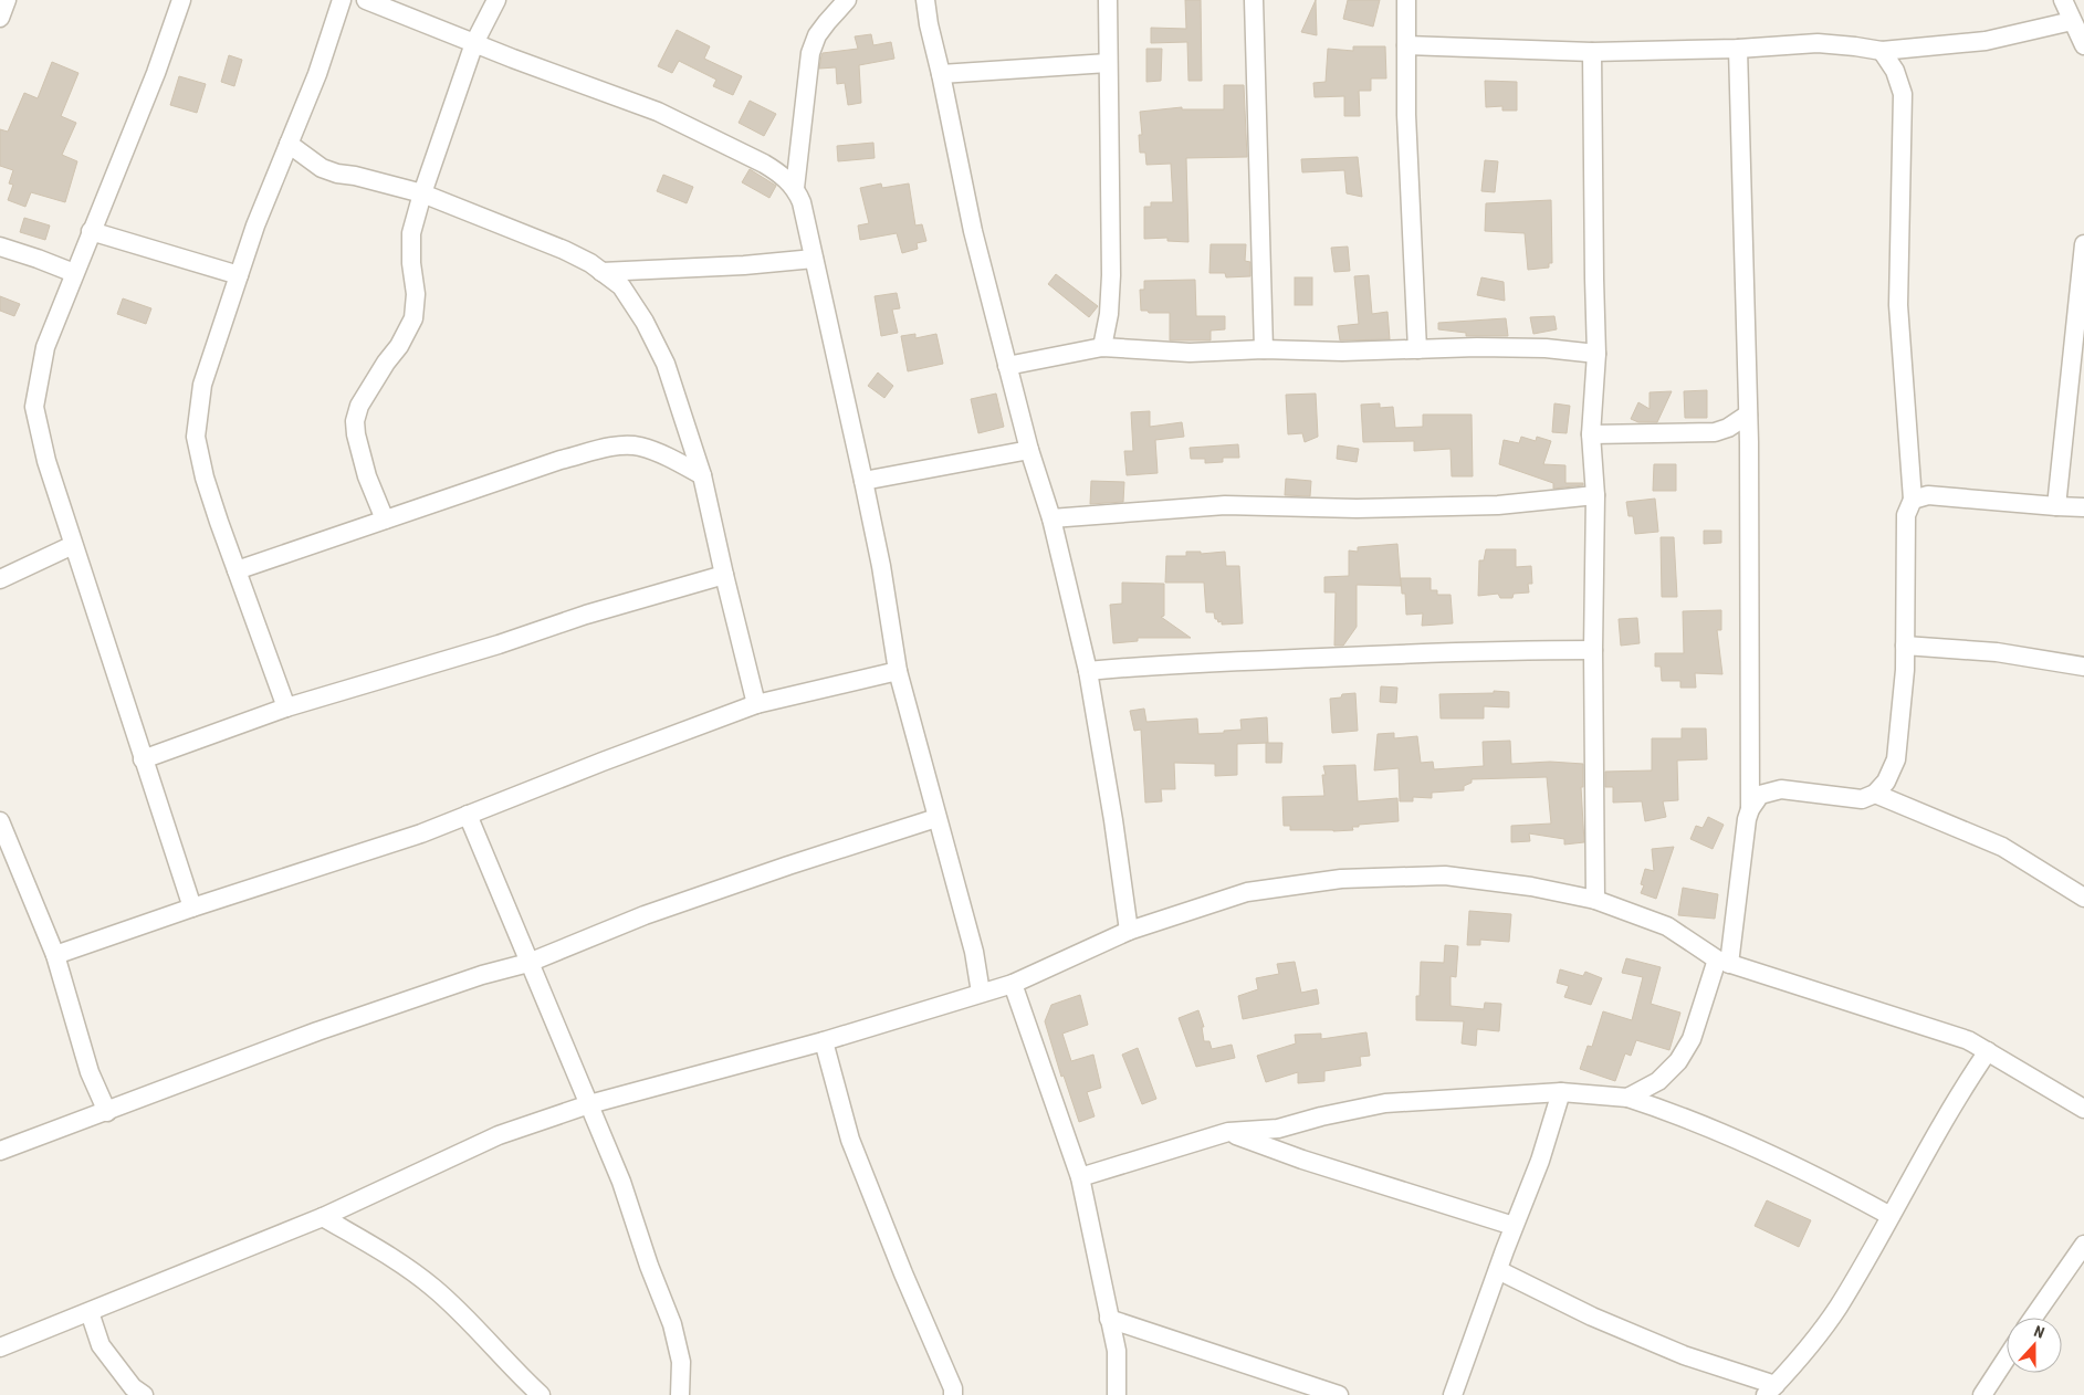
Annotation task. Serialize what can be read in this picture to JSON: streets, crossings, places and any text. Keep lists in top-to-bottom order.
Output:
{
  "north": "top"
}
